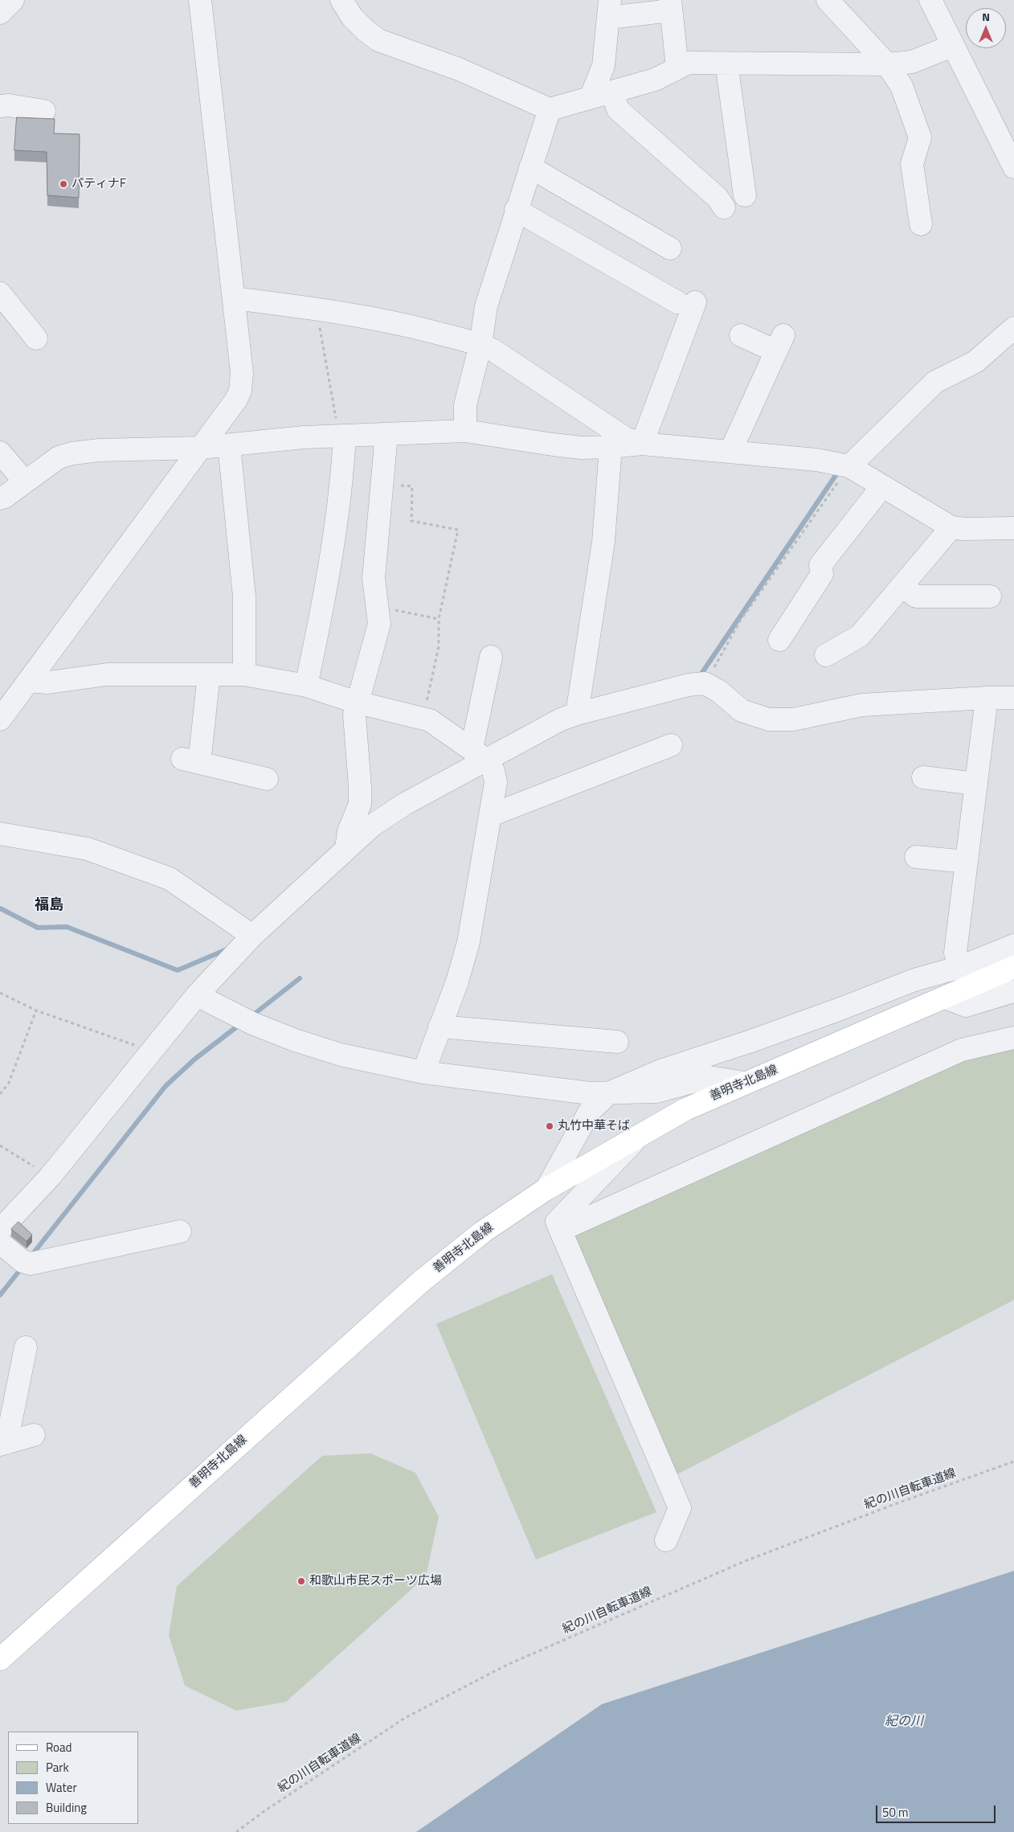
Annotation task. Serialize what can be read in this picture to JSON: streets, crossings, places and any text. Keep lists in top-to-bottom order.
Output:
{
  "streets": {
    "main road": ["善明寺北島線"],
    "path": ["紀の川自転車道線"]
  },
  "districts": ["福島"],
  "water": ["紀の川"],
  "places": ["パティナF", "丸竹中華そば", "和歌山市民スポーツ広場"],
  "legend": [
    "Road",
    "Park",
    "Water",
    "Building"
  ],
  "scale_bar": "50 m",
  "north": "top"
}
